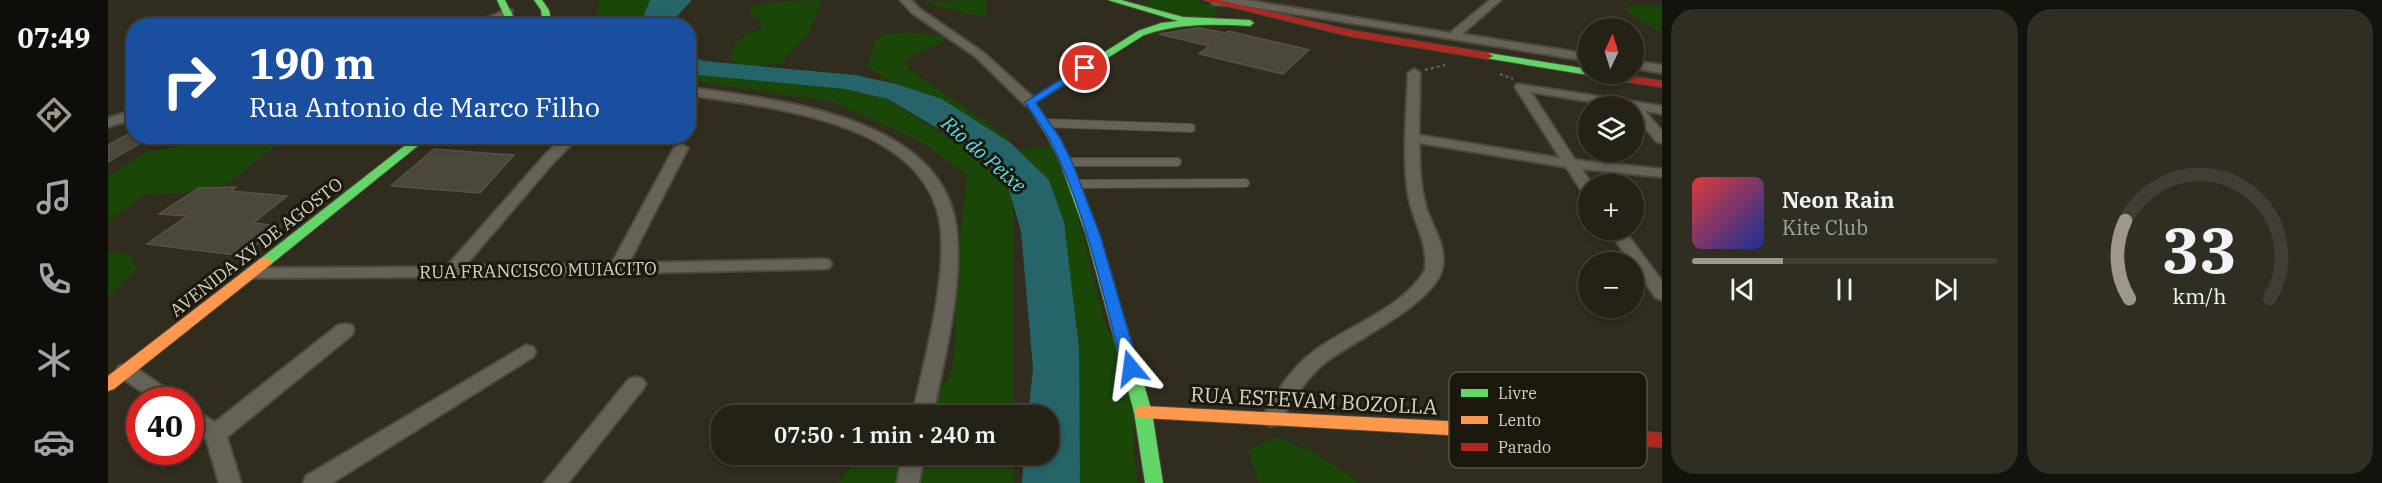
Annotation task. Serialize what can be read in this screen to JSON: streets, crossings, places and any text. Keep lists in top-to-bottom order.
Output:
{
  "streets": {
    "street": ["AVENIDA XV DE AGOSTO", "RUA FRANCISCO MUIACITO", "RUA ESTEVAM BOZOLLA"]
  },
  "crossings": [
    ["AVENIDA XV DE AGOSTO", "RUA FRANCISCO MUIACITO"]
  ],
  "water": ["Rio do Peixe"],
  "legend": ["Livre", "Lento", "Parado"],
  "north": "top",
  "page": {
    "tabs": "07:49",
    "map_buttons": ["+", "−"],
    "turn": ["190 m", "Rua Antonio de Marco Filho"],
    "song": ["Neon Rain", "Kite Club"],
    "limit": "40",
    "trip": "07:50 · 1 min · 240 m",
    "gauge": ["33", "km/h"]
  }
}
